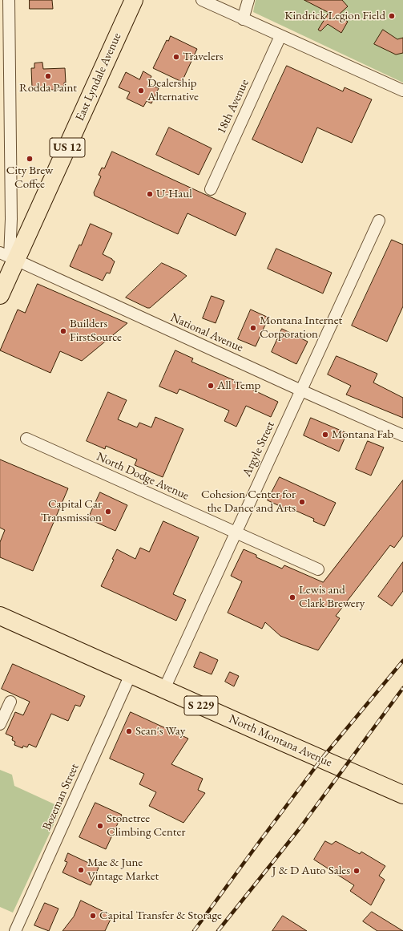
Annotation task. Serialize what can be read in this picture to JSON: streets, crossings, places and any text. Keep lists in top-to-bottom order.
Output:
{
  "streets": {
    "main road": [
      "East Lyndale Avenue",
      "US 12",
      "S 229",
      "North Montana Avenue"
    ],
    "street": [
      "18th Avenue",
      "National Avenue",
      "Argyle Street",
      "North Dodge Avenue",
      "Bozeman Street"
    ]
  },
  "crossings": [
    ["East Lyndale Avenue", "National Avenue"],
    ["National Avenue", "Argyle Street"],
    ["Argyle Street", "North Dodge Avenue"],
    ["Argyle Street", "North Montana Avenue"],
    ["North Montana Avenue", "Bozeman Street"]
  ],
  "places": [
    "Kindrick Legion Field",
    "Travelers",
    "Rodda Paint",
    "Dealership Alternative",
    "City Brew Coffee",
    "U-Haul",
    "Montana Internet Corporation",
    "Builders FirstSource",
    "All Temp",
    "Montana Fab",
    "Cohesion Center for the Dance and Arts",
    "Capital Car Transmission",
    "Lewis and Clark Brewery",
    "Sean's Way",
    "Stonetree Climbing Center",
    "Mae & June Vintage Market",
    "J & D Auto Sales",
    "Capital Transfer & Storage"
  ]
}
